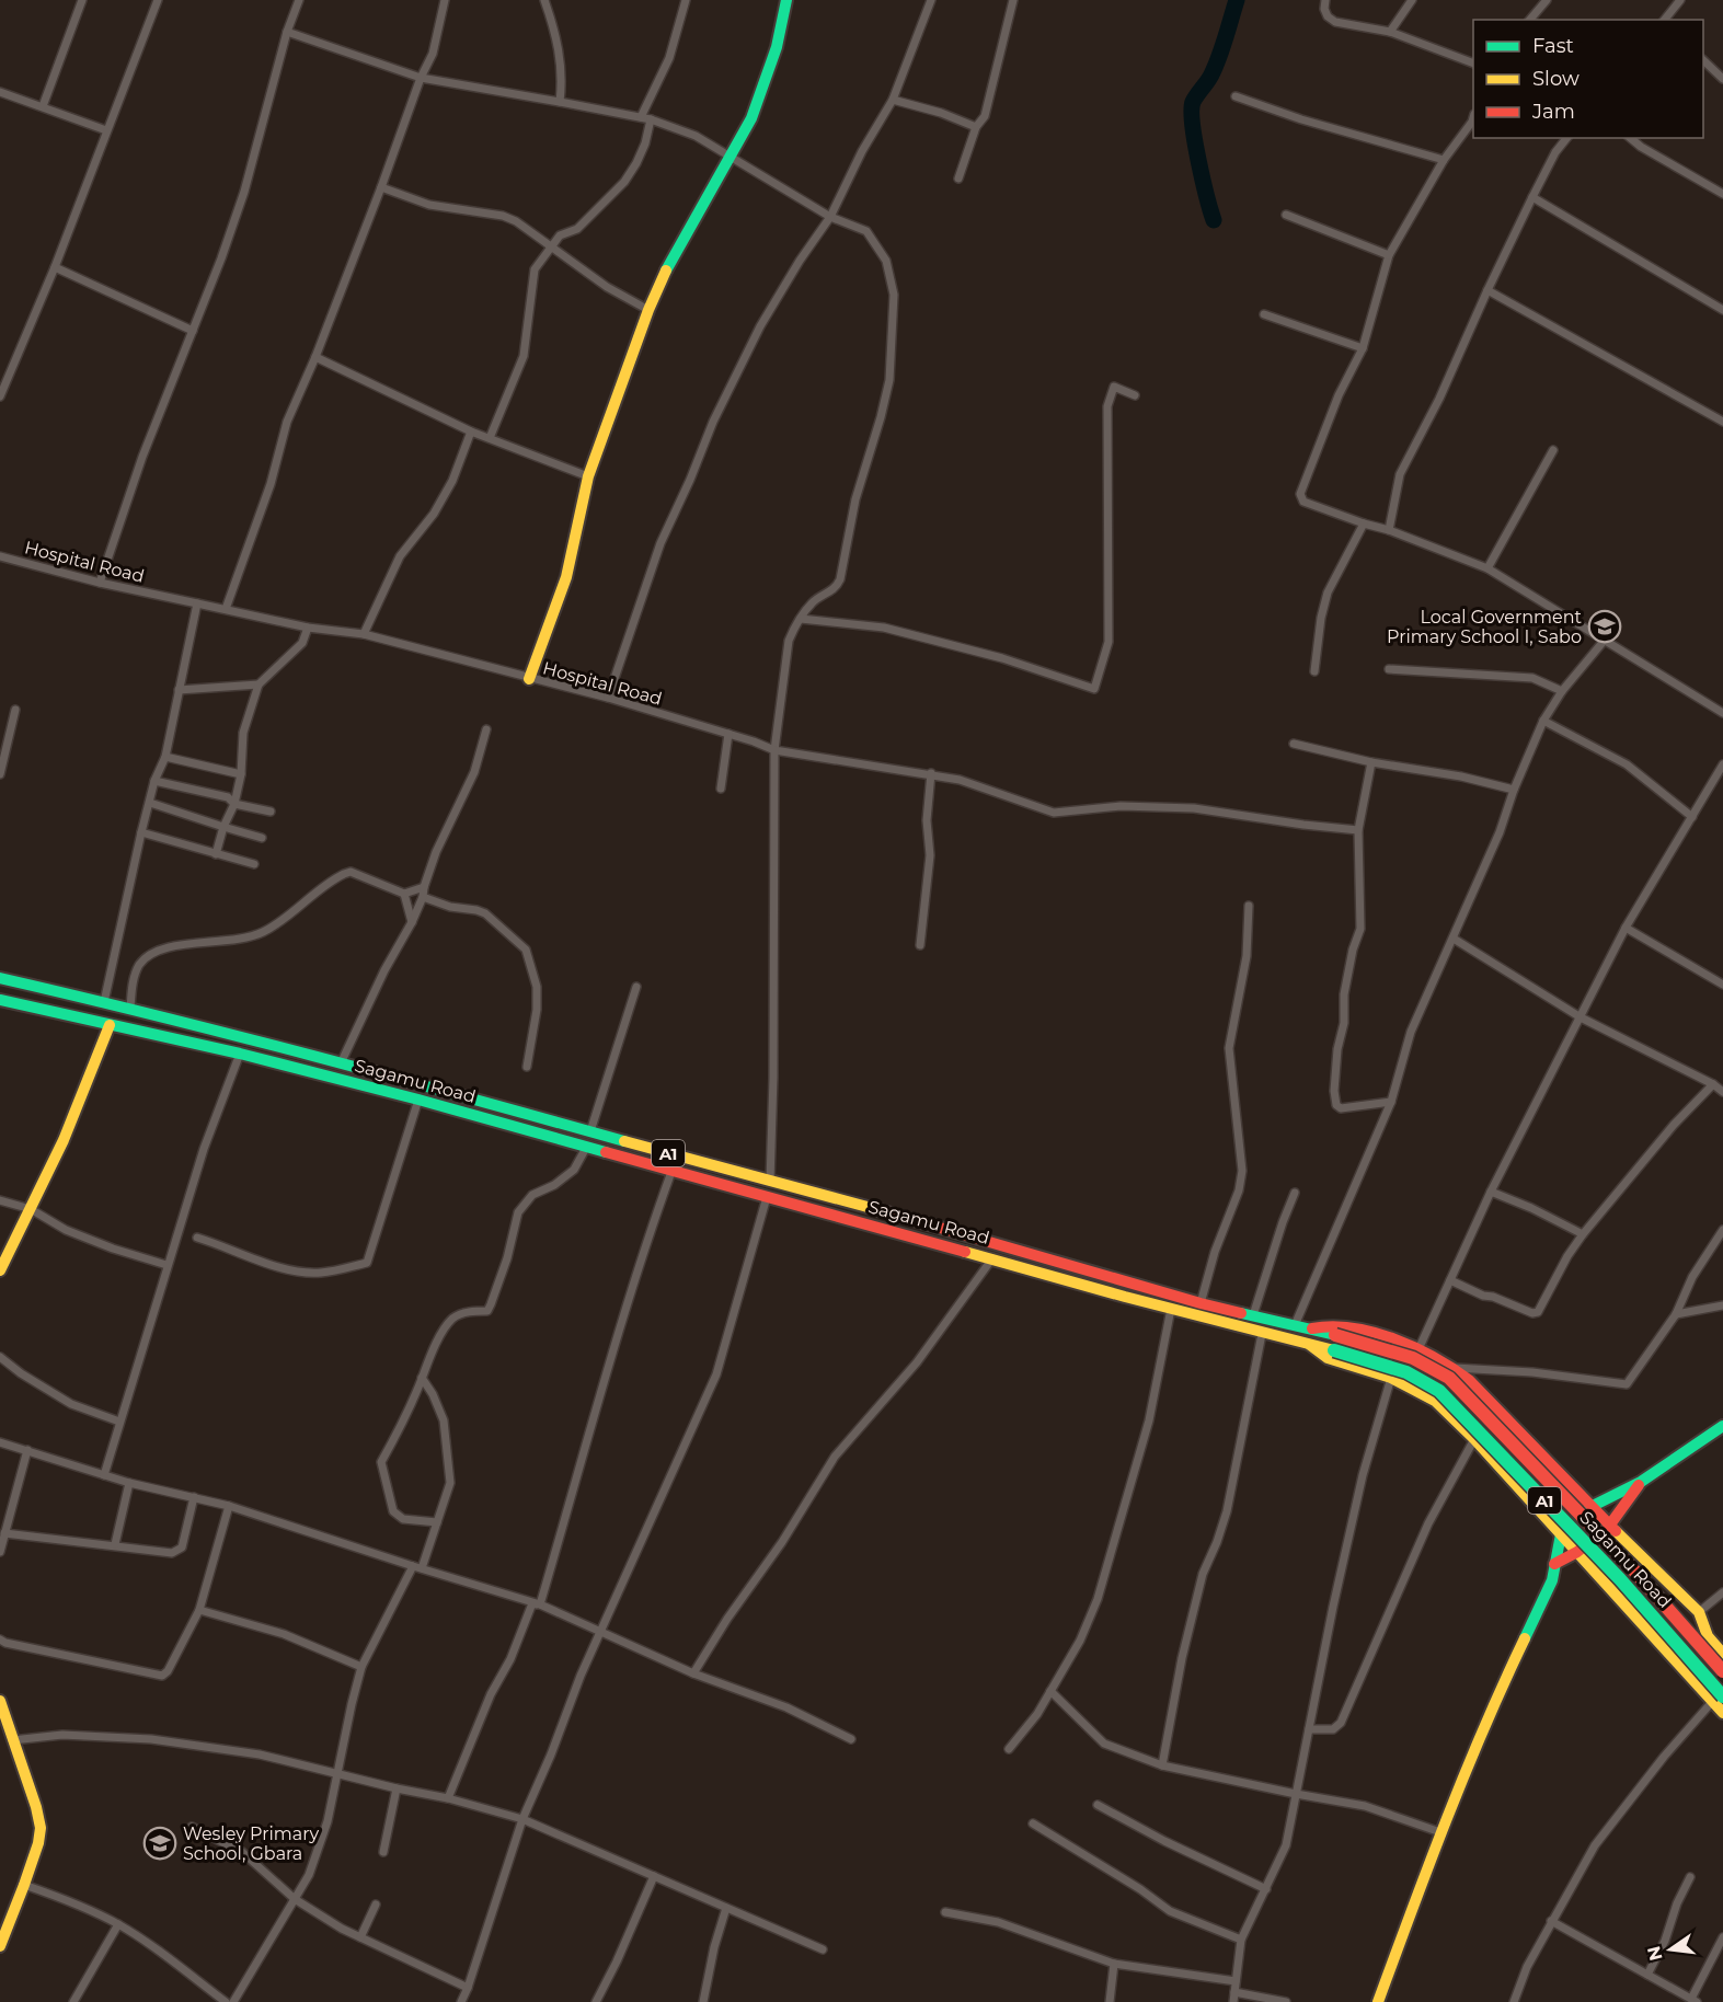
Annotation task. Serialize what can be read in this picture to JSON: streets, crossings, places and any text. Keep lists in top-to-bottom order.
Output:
{
  "streets": {
    "main road": ["Sagamu Road", "A1"],
    "street": ["Hospital Road"]
  },
  "places": {
    "school or university": ["Local Government Primary School I, Sabo", "Wesley Primary School, Gbara"]
  },
  "legend": ["Fast", "Slow", "Jam"],
  "north": "left"
}
